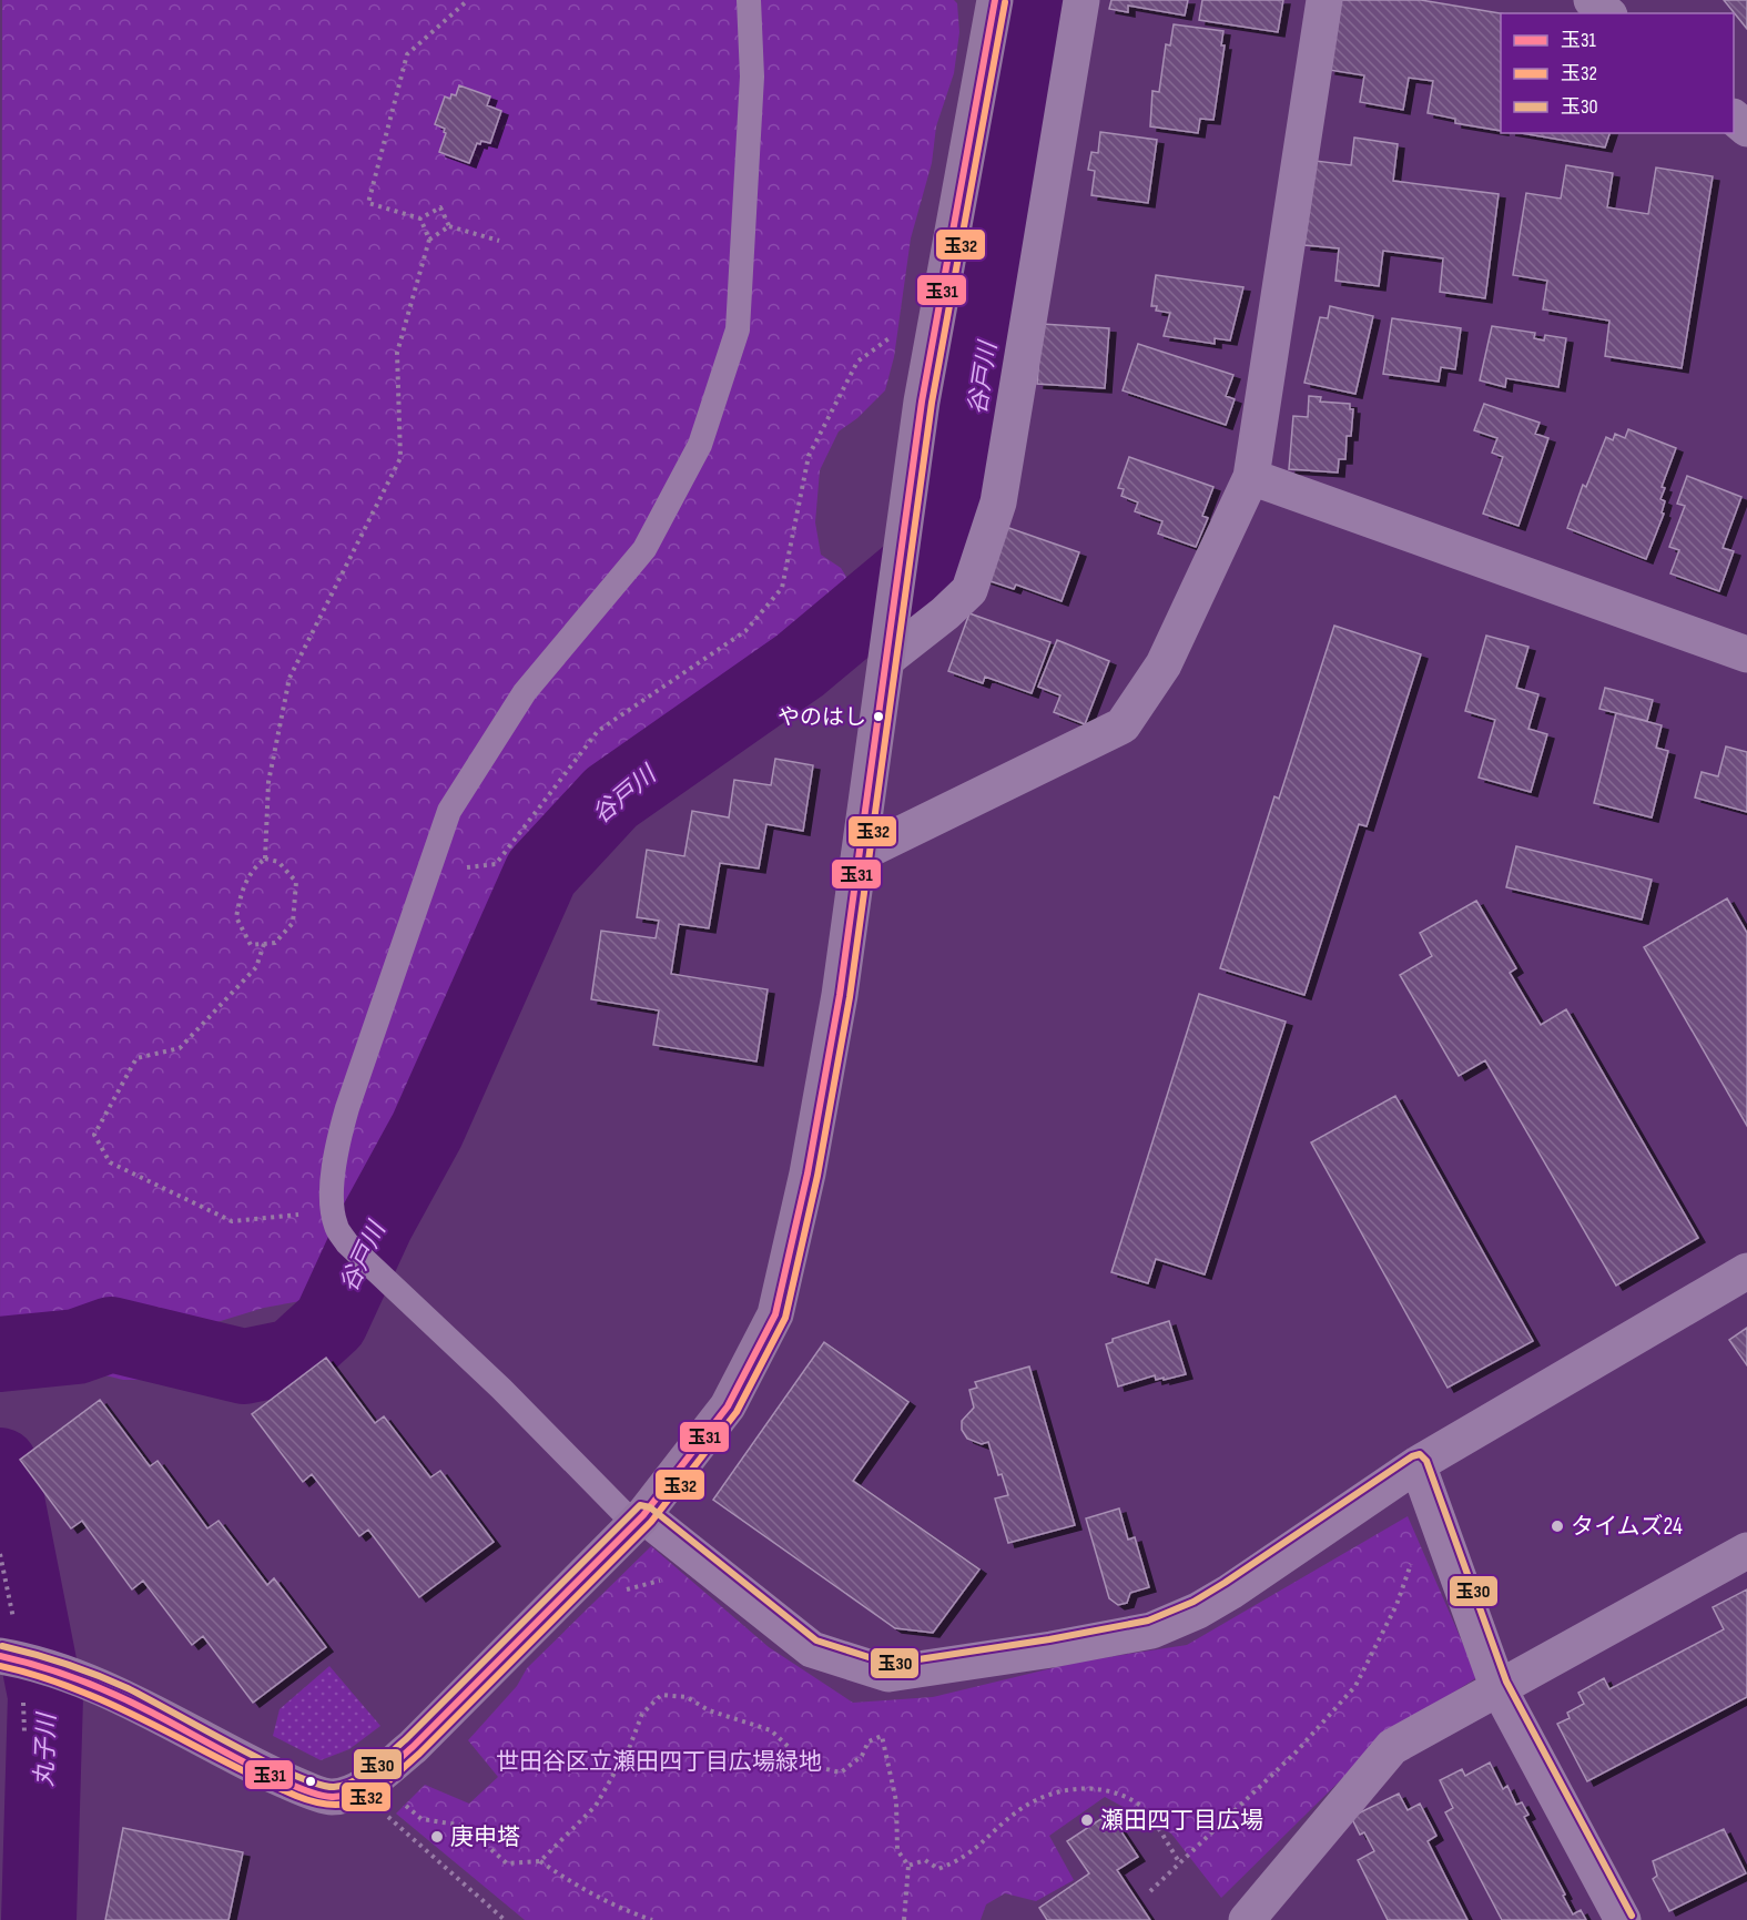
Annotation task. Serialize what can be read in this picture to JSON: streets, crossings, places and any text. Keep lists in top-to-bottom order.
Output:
{
  "water": ["谷戸川", "丸子川"],
  "parks": ["世田谷区立瀬田四丁目広場緑地"],
  "places": [
    "やのはし",
    "タイムズ24",
    "瀬田四丁目広場",
    "庚申塔"
  ],
  "lines": ["transit line 玉31", "transit line 玉32", "transit line 玉30"],
  "legend": ["玉31", "玉32", "玉30"]
}
